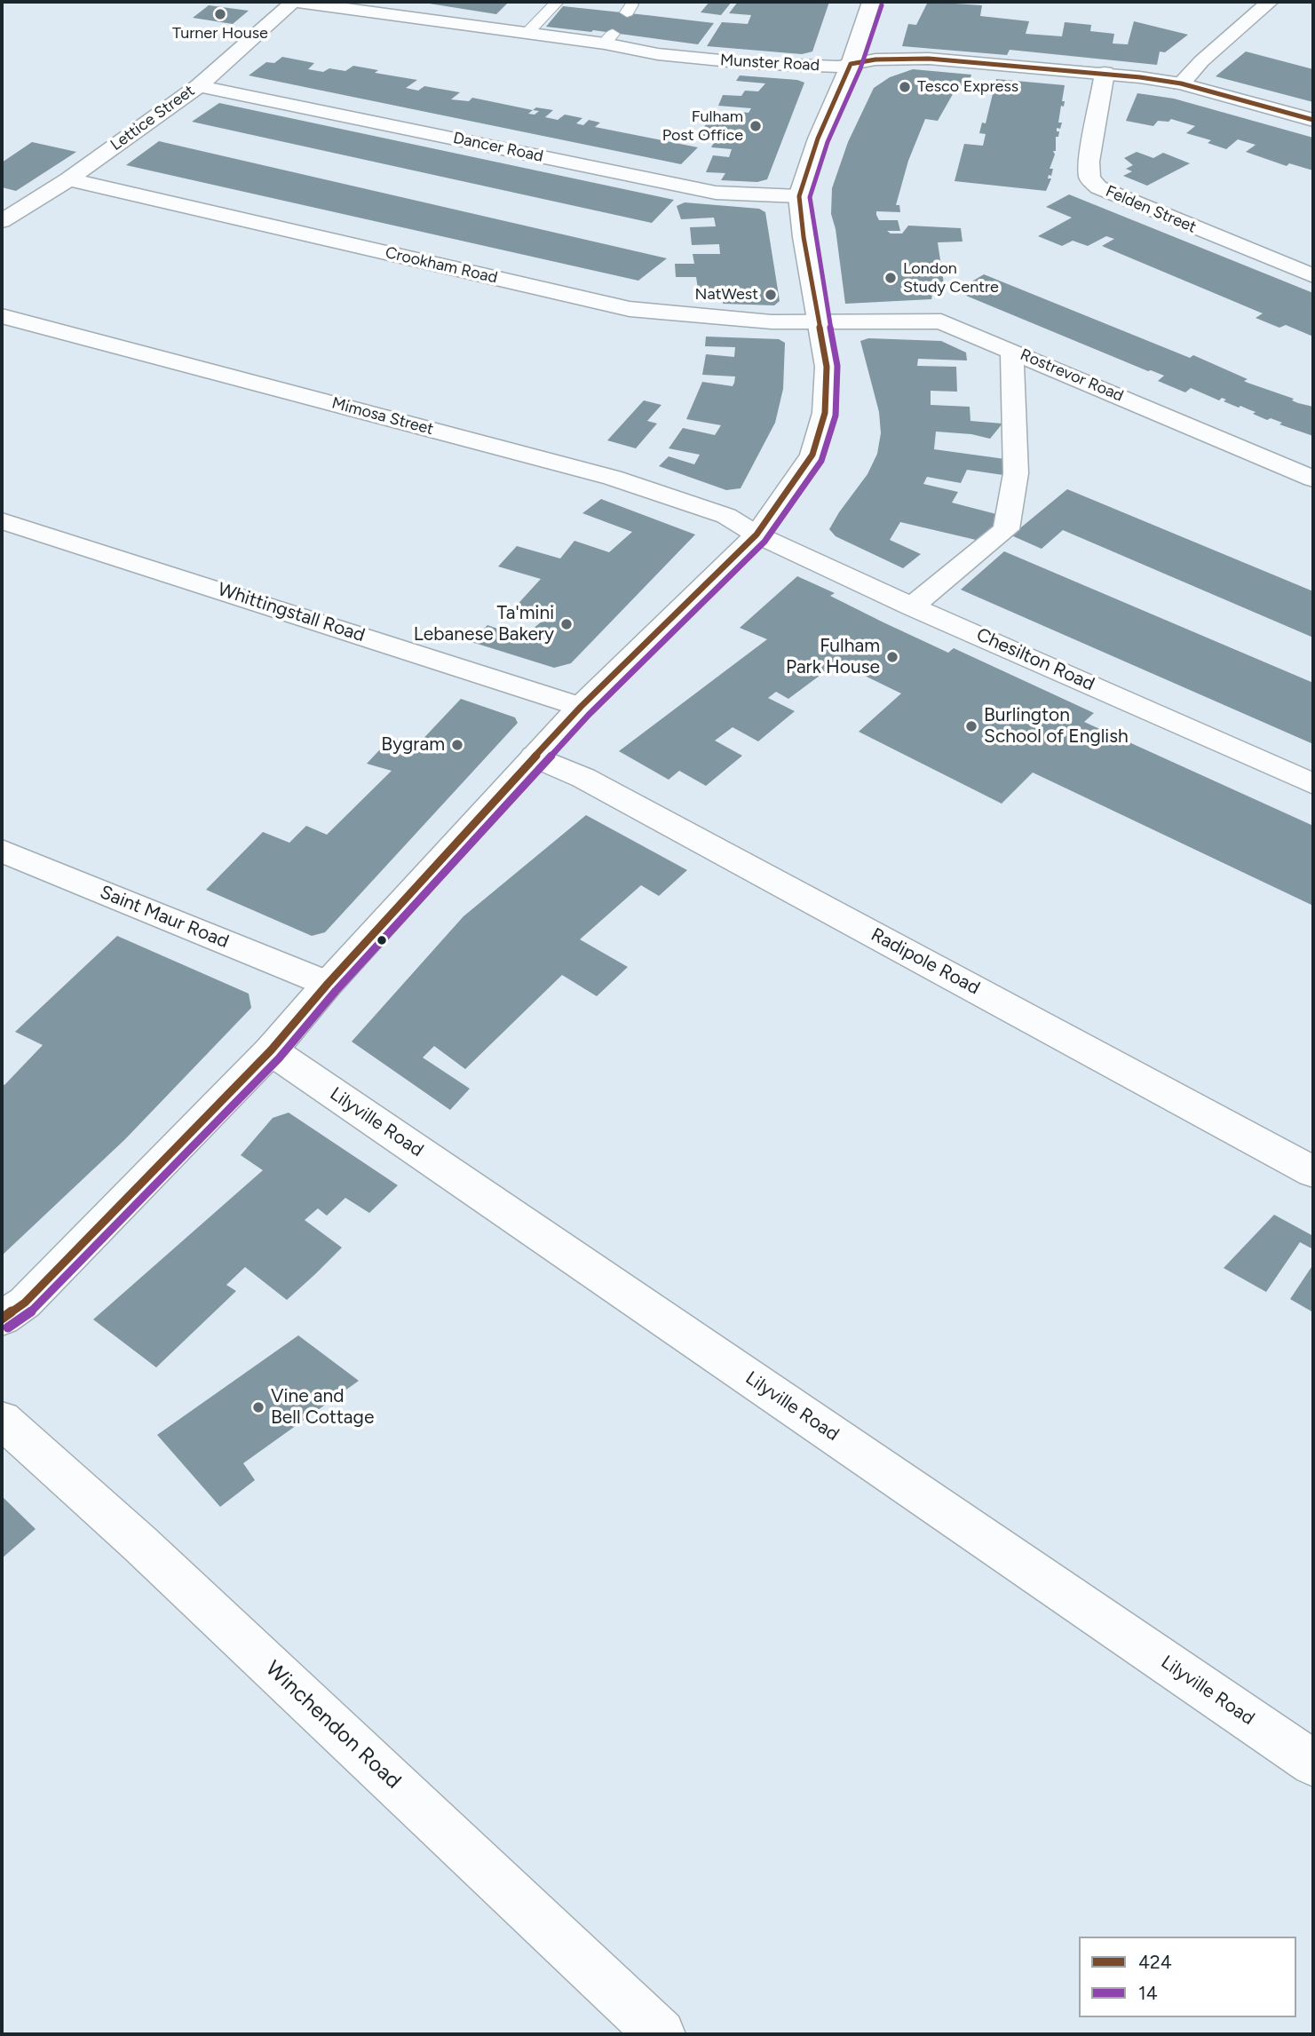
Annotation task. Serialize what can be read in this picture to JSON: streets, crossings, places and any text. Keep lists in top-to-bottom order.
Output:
{
  "streets": {
    "street": [
      "Munster Road",
      "Lettice Street",
      "Dancer Road",
      "Felden Street",
      "Crookham Road",
      "Rostrevor Road",
      "Mimosa Street",
      "Whittingstall Road",
      "Chesilton Road",
      "Saint Maur Road",
      "Radipole Road",
      "Lilyville Road",
      "Winchendon Road"
    ]
  },
  "crossings": [
    ["Munster Road", "Lettice Street"],
    ["Munster Road", "Felden Street"],
    ["Lettice Street", "Dancer Road"],
    ["Lettice Street", "Crookham Road"],
    ["Crookham Road", "Rostrevor Road"],
    ["Mimosa Street", "Chesilton Road"]
  ],
  "places": [
    "Turner House",
    "Tesco Express",
    "Fulham Post Office",
    "London Study Centre",
    "NatWest",
    "Ta'mini Lebanese Bakery",
    "Fulham Park House",
    "Burlington School of English",
    "Bygram",
    "Vine and Bell Cottage"
  ],
  "lines": ["transit line 14", "transit line 424"],
  "legend": ["424", "14"]
}
